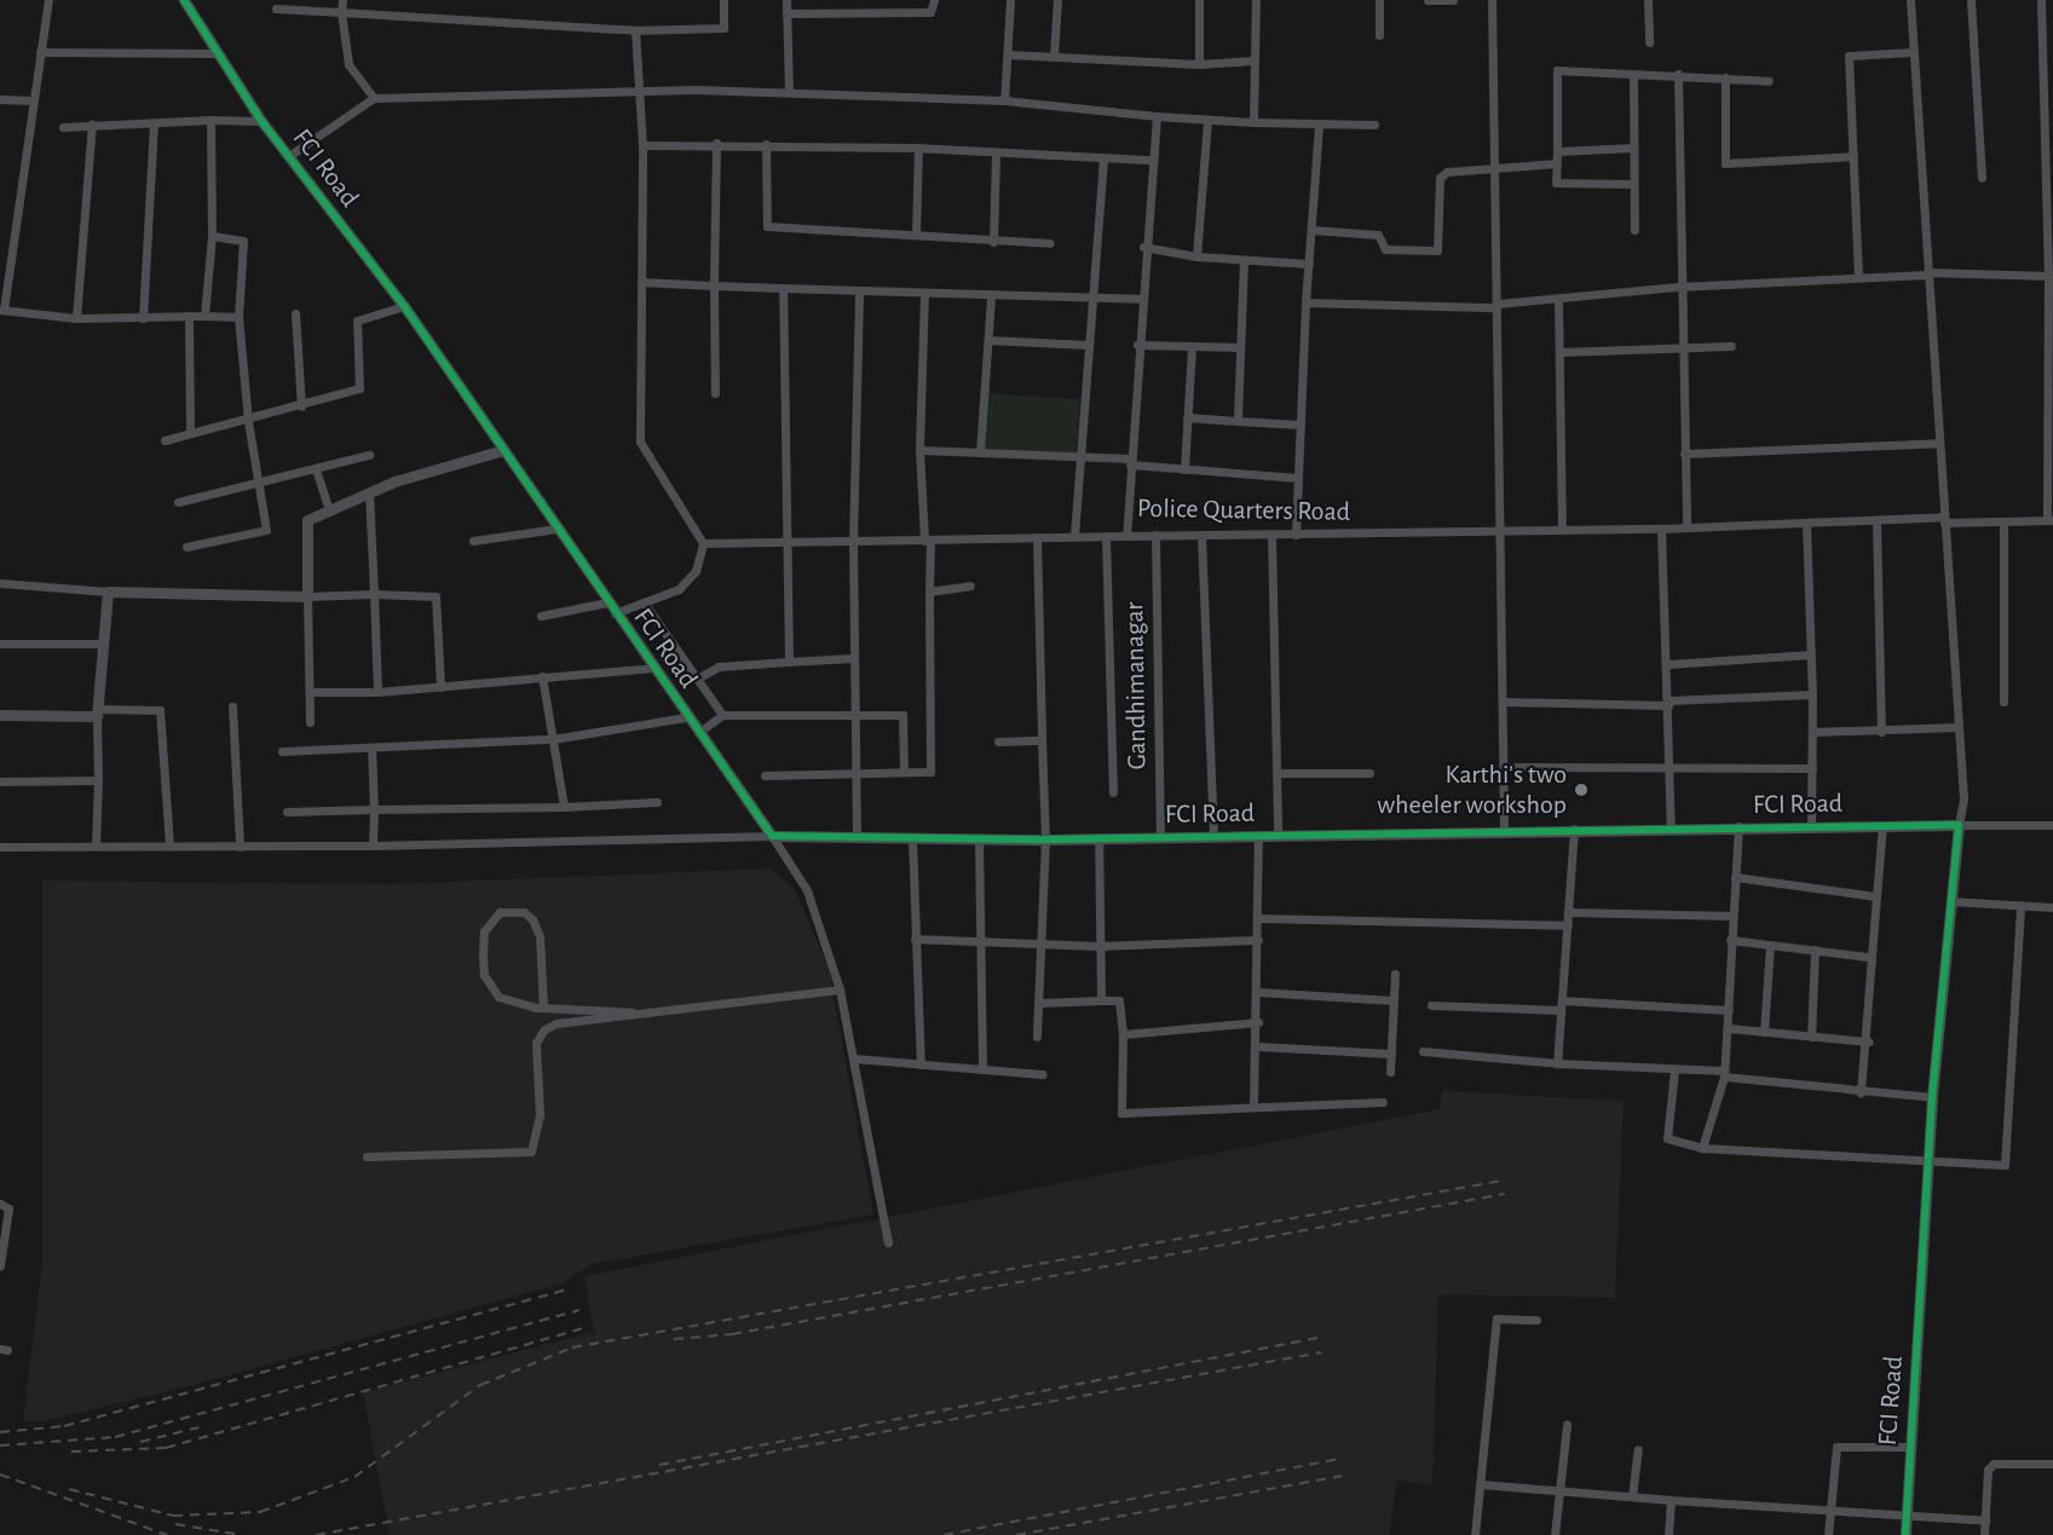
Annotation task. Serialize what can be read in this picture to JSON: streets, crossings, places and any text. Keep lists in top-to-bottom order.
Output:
{
  "streets": {
    "street": ["FCI Road", "Police Quarters Road", "Gandhimanagar"]
  },
  "crossings": [
    ["FCI Road", "Gandhimanagar"],
    ["Police Quarters Road", "Gandhimanagar"]
  ],
  "places": ["Karthi's two wheeler workshop"]
}
